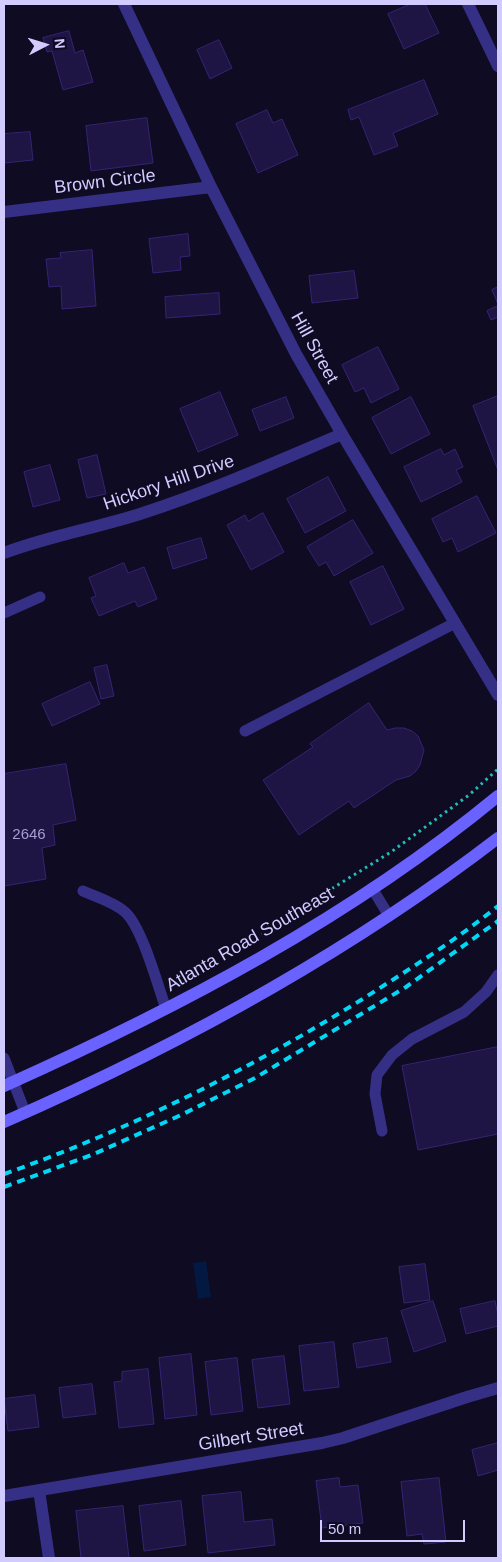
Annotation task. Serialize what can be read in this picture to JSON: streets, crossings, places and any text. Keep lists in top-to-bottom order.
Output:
{
  "streets": {
    "main road": ["Atlanta Road Southeast"],
    "street": [
      "Brown Circle",
      "Hill Street",
      "Hickory Hill Drive",
      "Gilbert Street"
    ]
  },
  "crossings": [
    ["Brown Circle", "Hill Street"],
    ["Hill Street", "Hickory Hill Drive"]
  ],
  "house_numbers": ["2646"],
  "scale_bar": "50 m",
  "north": "right"
}
